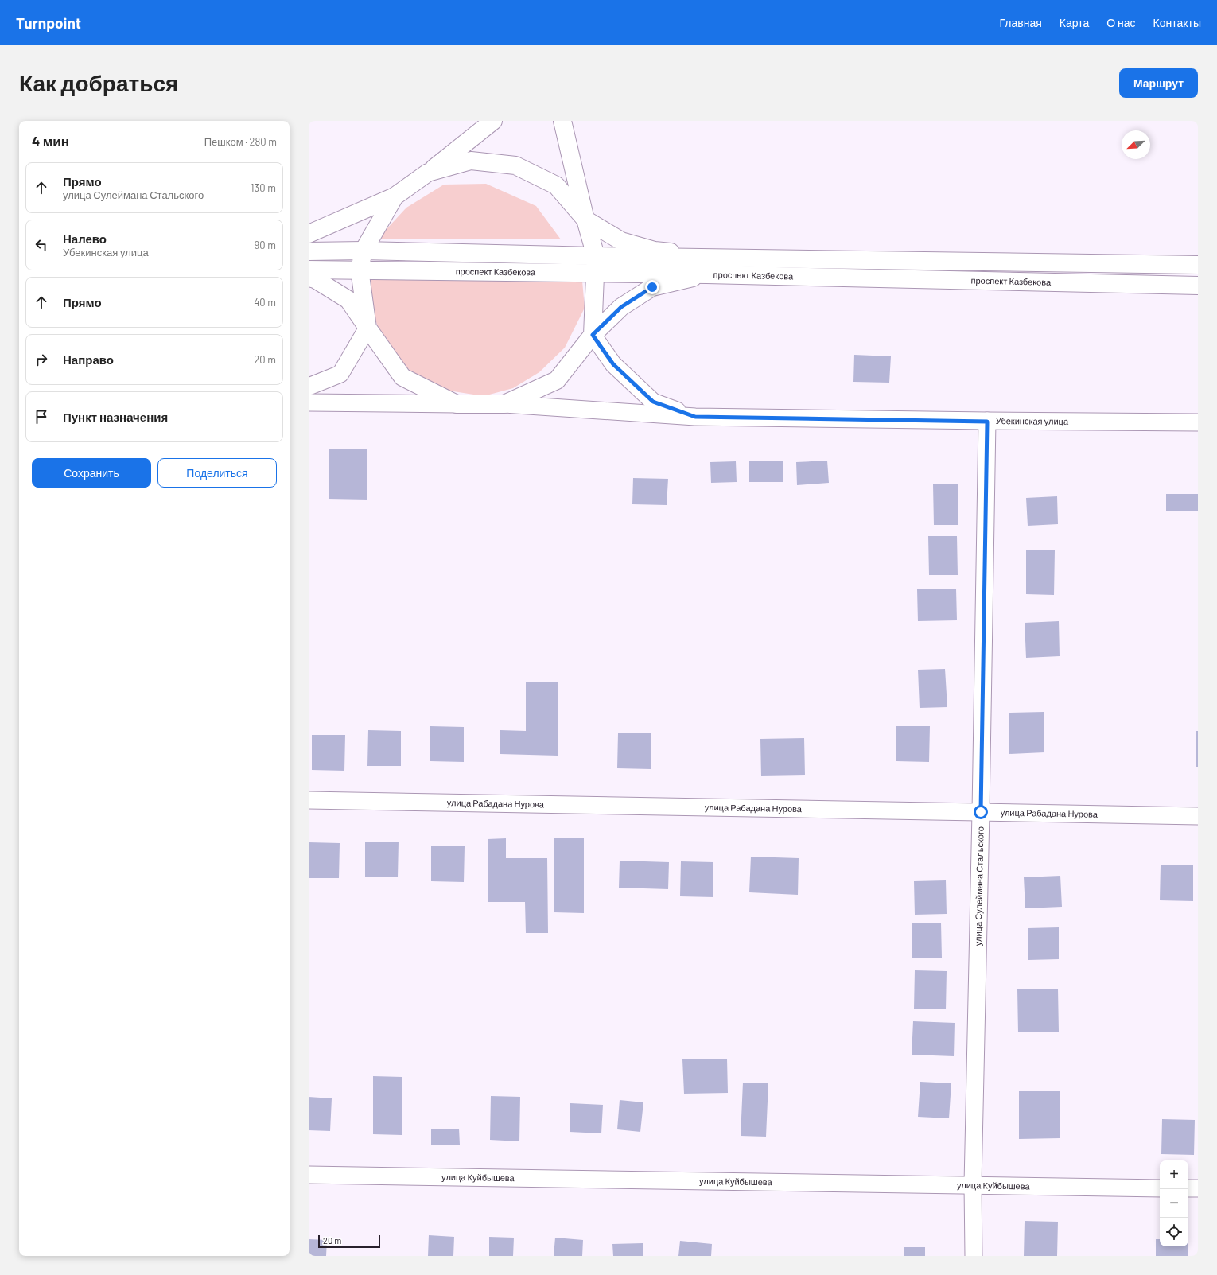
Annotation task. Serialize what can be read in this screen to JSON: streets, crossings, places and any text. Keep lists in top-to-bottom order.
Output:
{
  "streets": {
    "main road": ["проспект Казбекова"],
    "street": [
      "Убекинская улица",
      "улица Рабадана Нурова",
      "улица Сулеймана Стальского",
      "улица Куйбышева"
    ]
  },
  "crossings": [
    ["Убекинская улица", "улица Сулеймана Стальского"],
    ["улица Рабадана Нурова", "улица Сулеймана Стальского"],
    ["улица Сулеймана Стальского", "улица Куйбышева"]
  ],
  "scale_bar": "20 m",
  "north": "bottom left",
  "page": {
    "header": "Turnpoint",
    "nav": [
      "Главная",
      "Карта",
      "О нас",
      "Контакты"
    ],
    "buttons": [
      "Маршрут",
      ["Сохранить", "Поделиться"]
    ],
    "title": "Как добраться",
    "heading": ["4 мин", "Пешком · 280 m"],
    "list": [
      ["Прямо", "улица Сулеймана Стальского", "130 m"],
      ["Налево", "Убекинская улица", "90 m"],
      ["Прямо", "40 m"],
      ["Направо", "20 m"],
      "Пункт назначения"
    ],
    "map_buttons": ["+", "−"],
    "scale": "20 m"
  }
}
